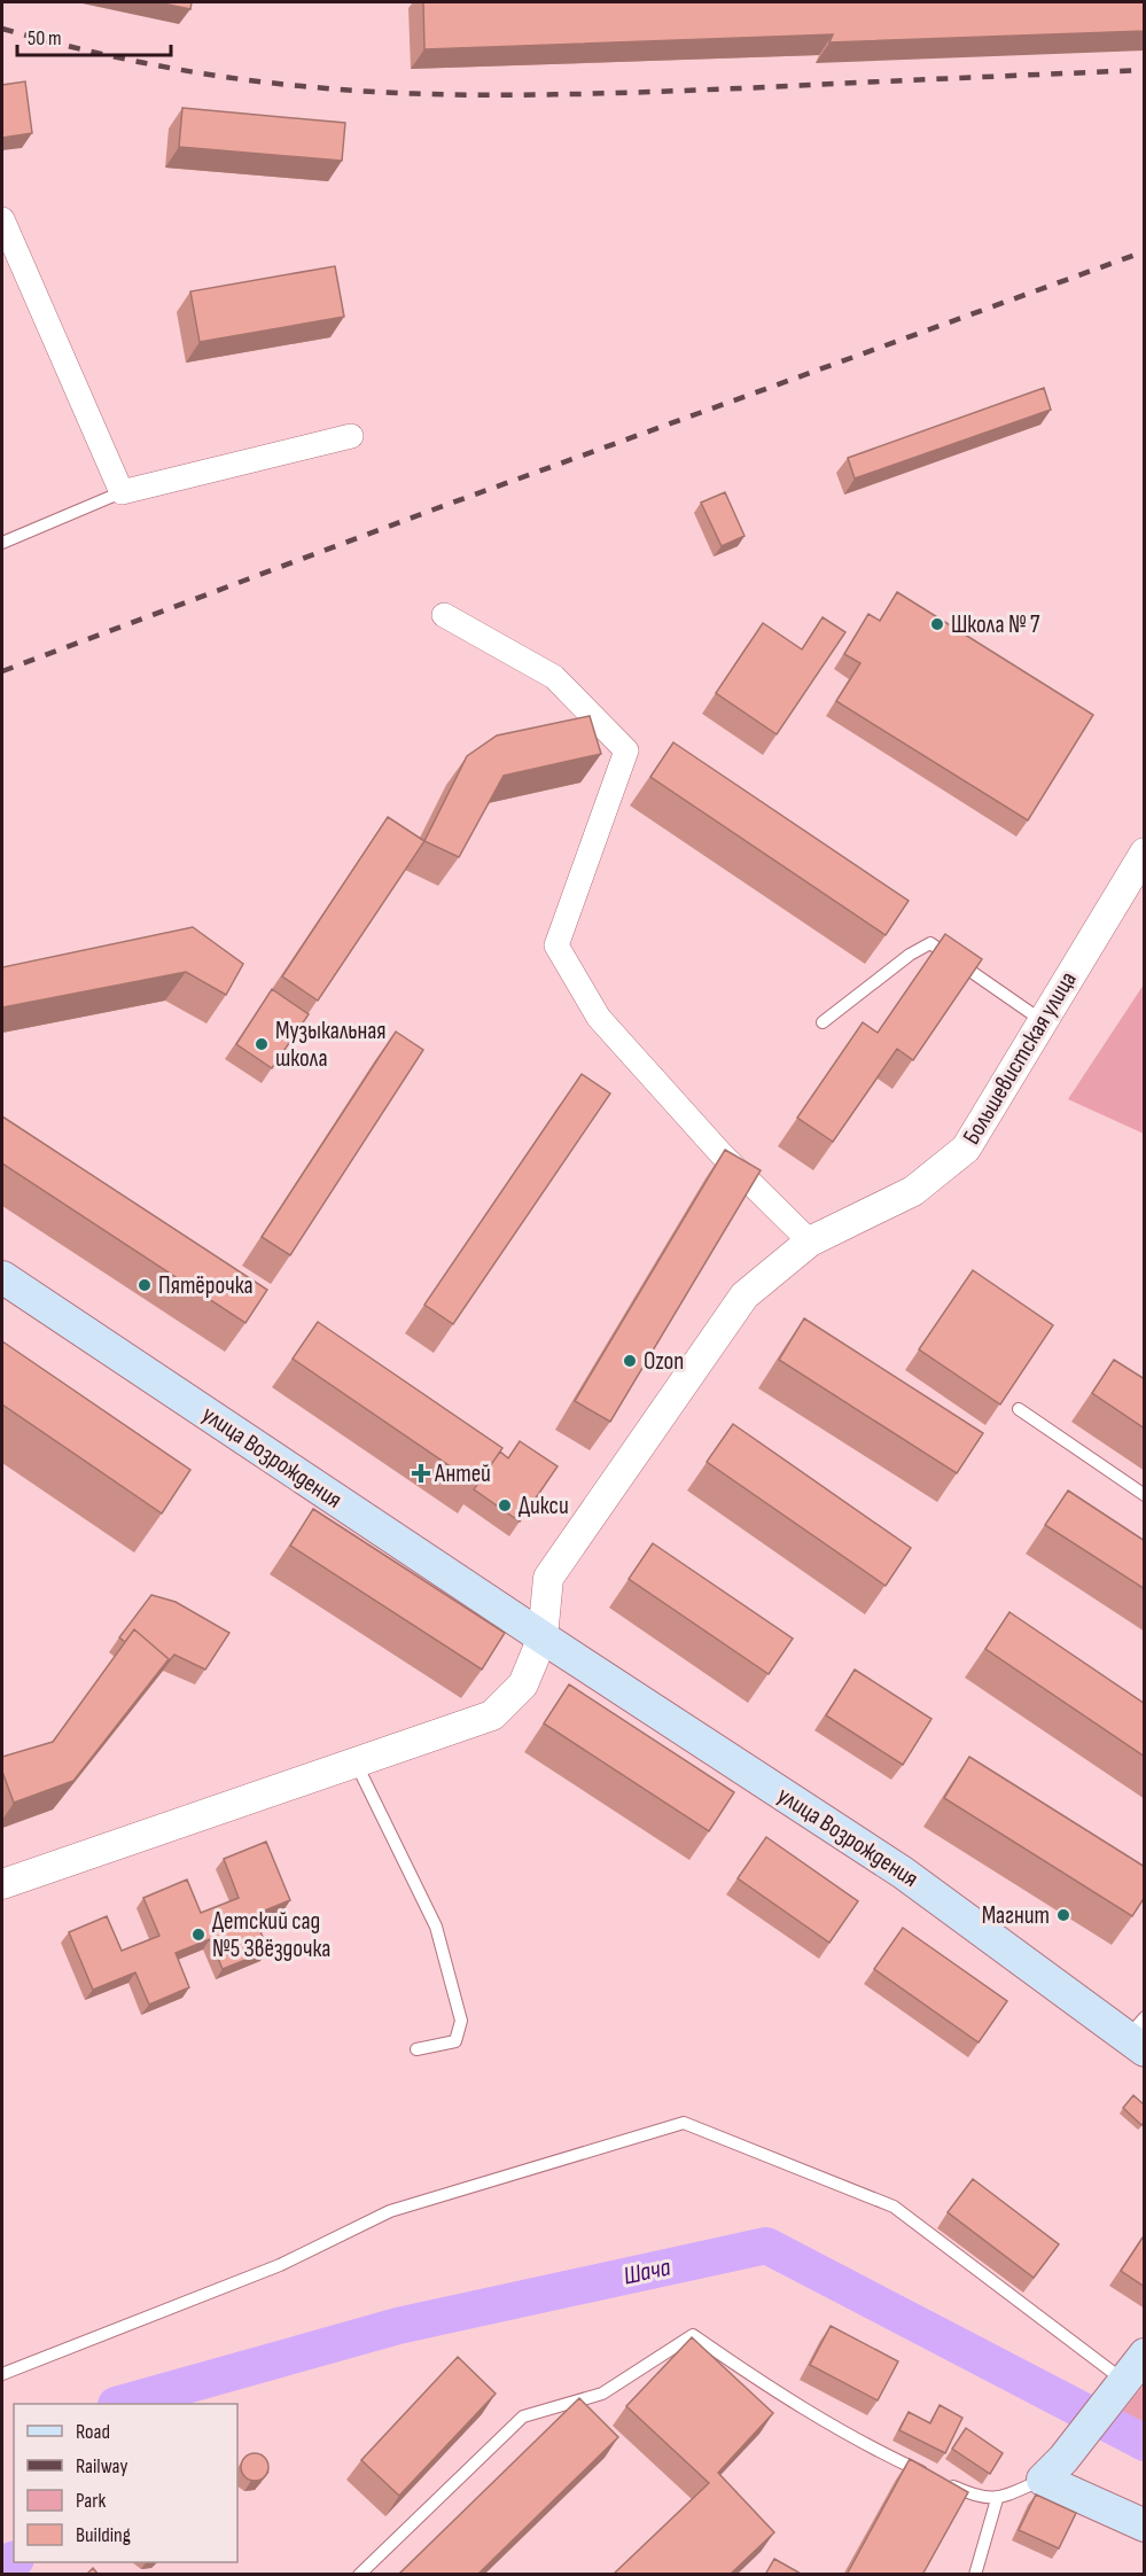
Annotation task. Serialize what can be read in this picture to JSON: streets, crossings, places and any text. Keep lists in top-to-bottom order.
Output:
{
  "streets": {
    "main road": ["улица Возрождения"],
    "street": ["Большевистская улица"]
  },
  "crossings": [
    ["Большевистская улица", "улица Возрождения"]
  ],
  "water": ["Шача"],
  "places": {
    "other": [
      "Школа № 7",
      "Музыкальная школа",
      "Пятёрочка",
      "Ozon",
      "Дикси",
      "Магнит",
      "Детский сад №5 Звёздочка"
    ],
    "health": ["Антей"]
  },
  "legend": [
    "Road",
    "Railway",
    "Park",
    "Building"
  ],
  "scale_bar": "50 m"
}
